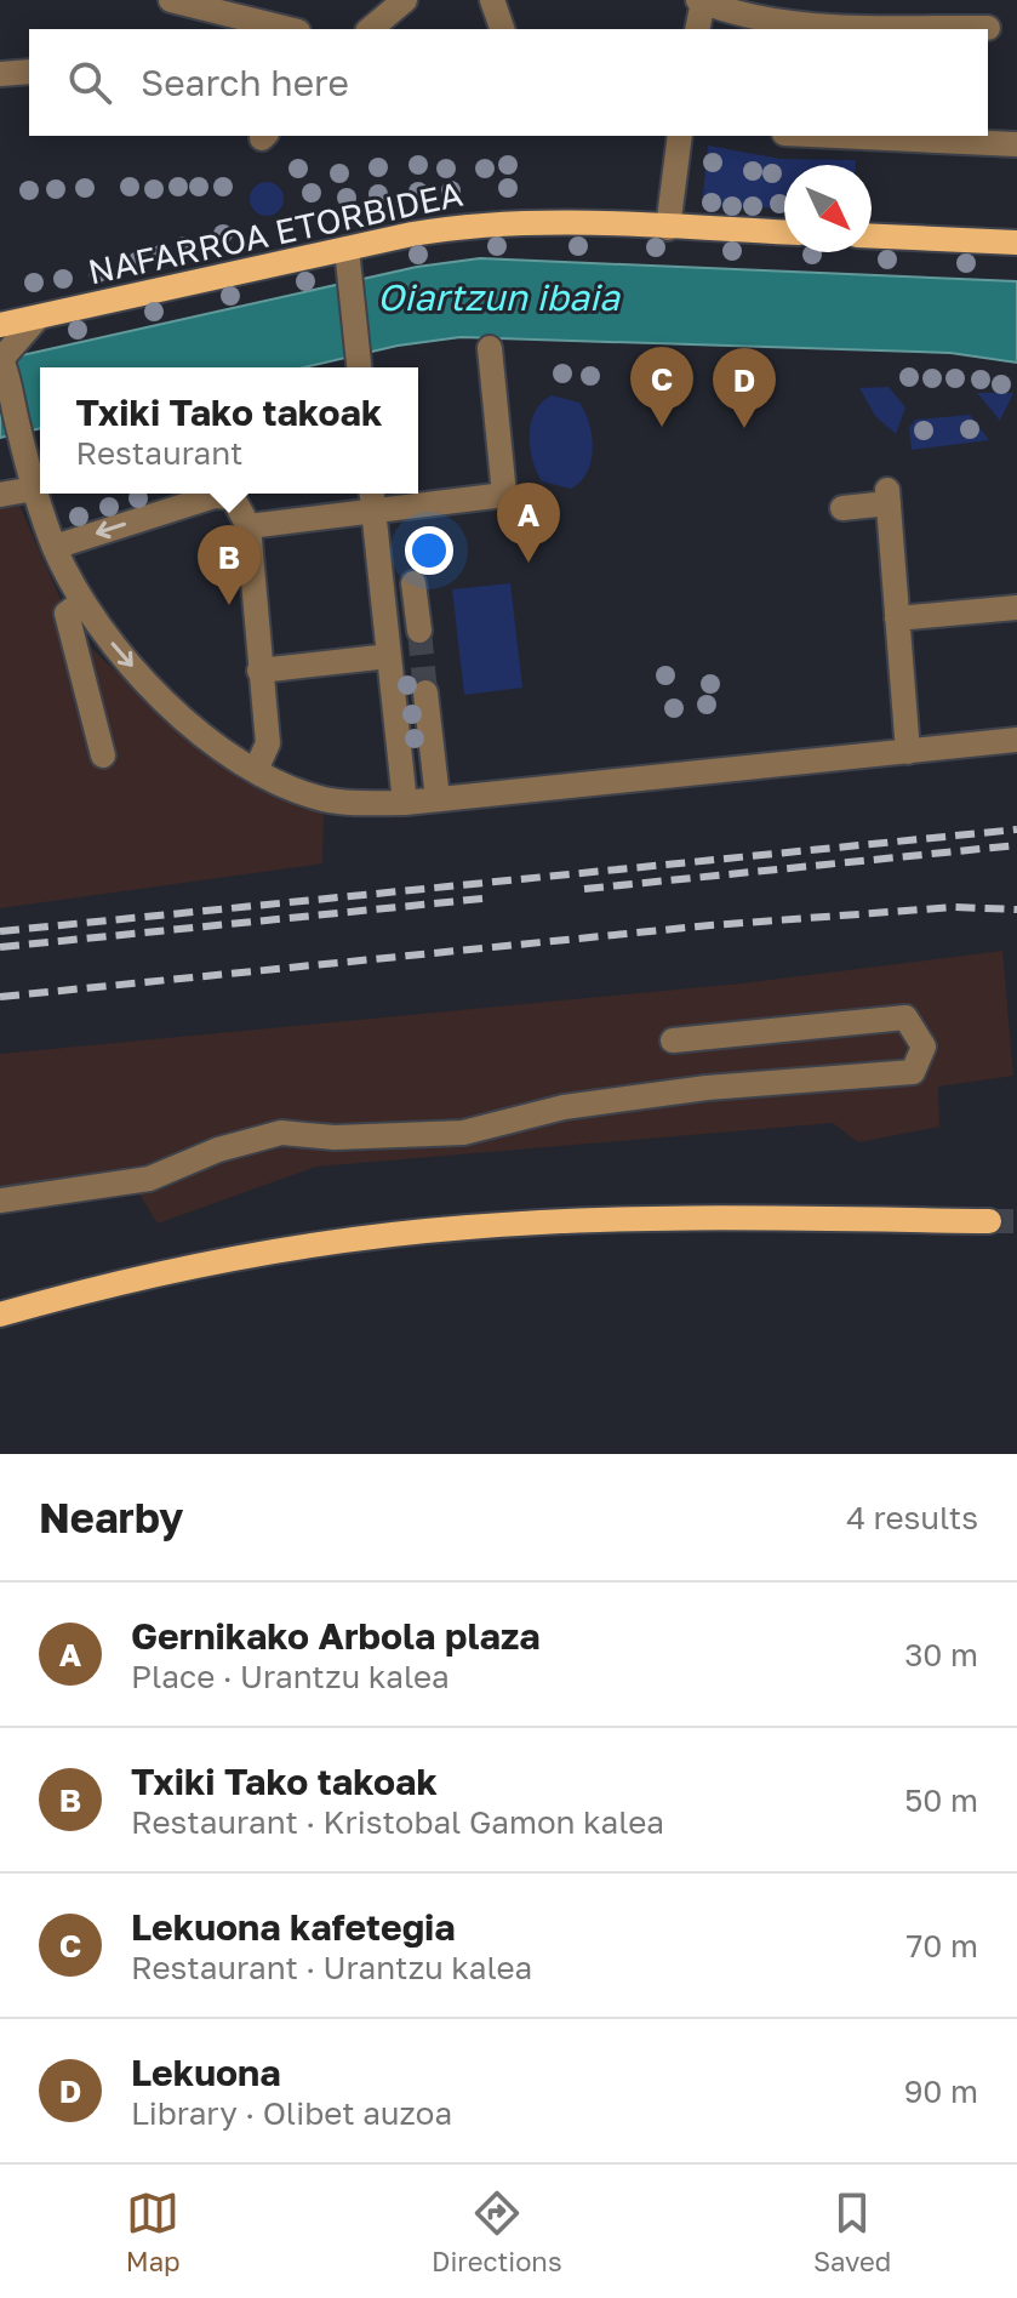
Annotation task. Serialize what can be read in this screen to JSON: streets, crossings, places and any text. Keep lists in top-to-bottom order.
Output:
{
  "streets": {
    "main road": ["NAFARROA ETORBIDEA"]
  },
  "water": ["Oiartzun ibaia"],
  "north": "bottom right",
  "page": {
    "search": "Search here",
    "pins": [
      "C",
      "D",
      "A",
      "B"
    ],
    "popup": ["Txiki Tako takoak", "Restaurant"],
    "heading": ["Nearby", "4 results"],
    "list": [
      {
        "mark": "A",
        "name": "Gernikako Arbola plaza",
        "note": "Place · Urantzu kalea",
        "value": "30 m"
      },
      {
        "mark": "B",
        "name": "Txiki Tako takoak",
        "note": "Restaurant · Kristobal Gamon kalea",
        "value": "50 m"
      },
      {
        "mark": "C",
        "name": "Lekuona kafetegia",
        "note": "Restaurant · Urantzu kalea",
        "value": "70 m"
      },
      {
        "mark": "D",
        "name": "Lekuona",
        "note": "Library · Olibet auzoa",
        "value": "90 m"
      }
    ],
    "nav": ["Map", "Directions", "Saved"]
  }
}
